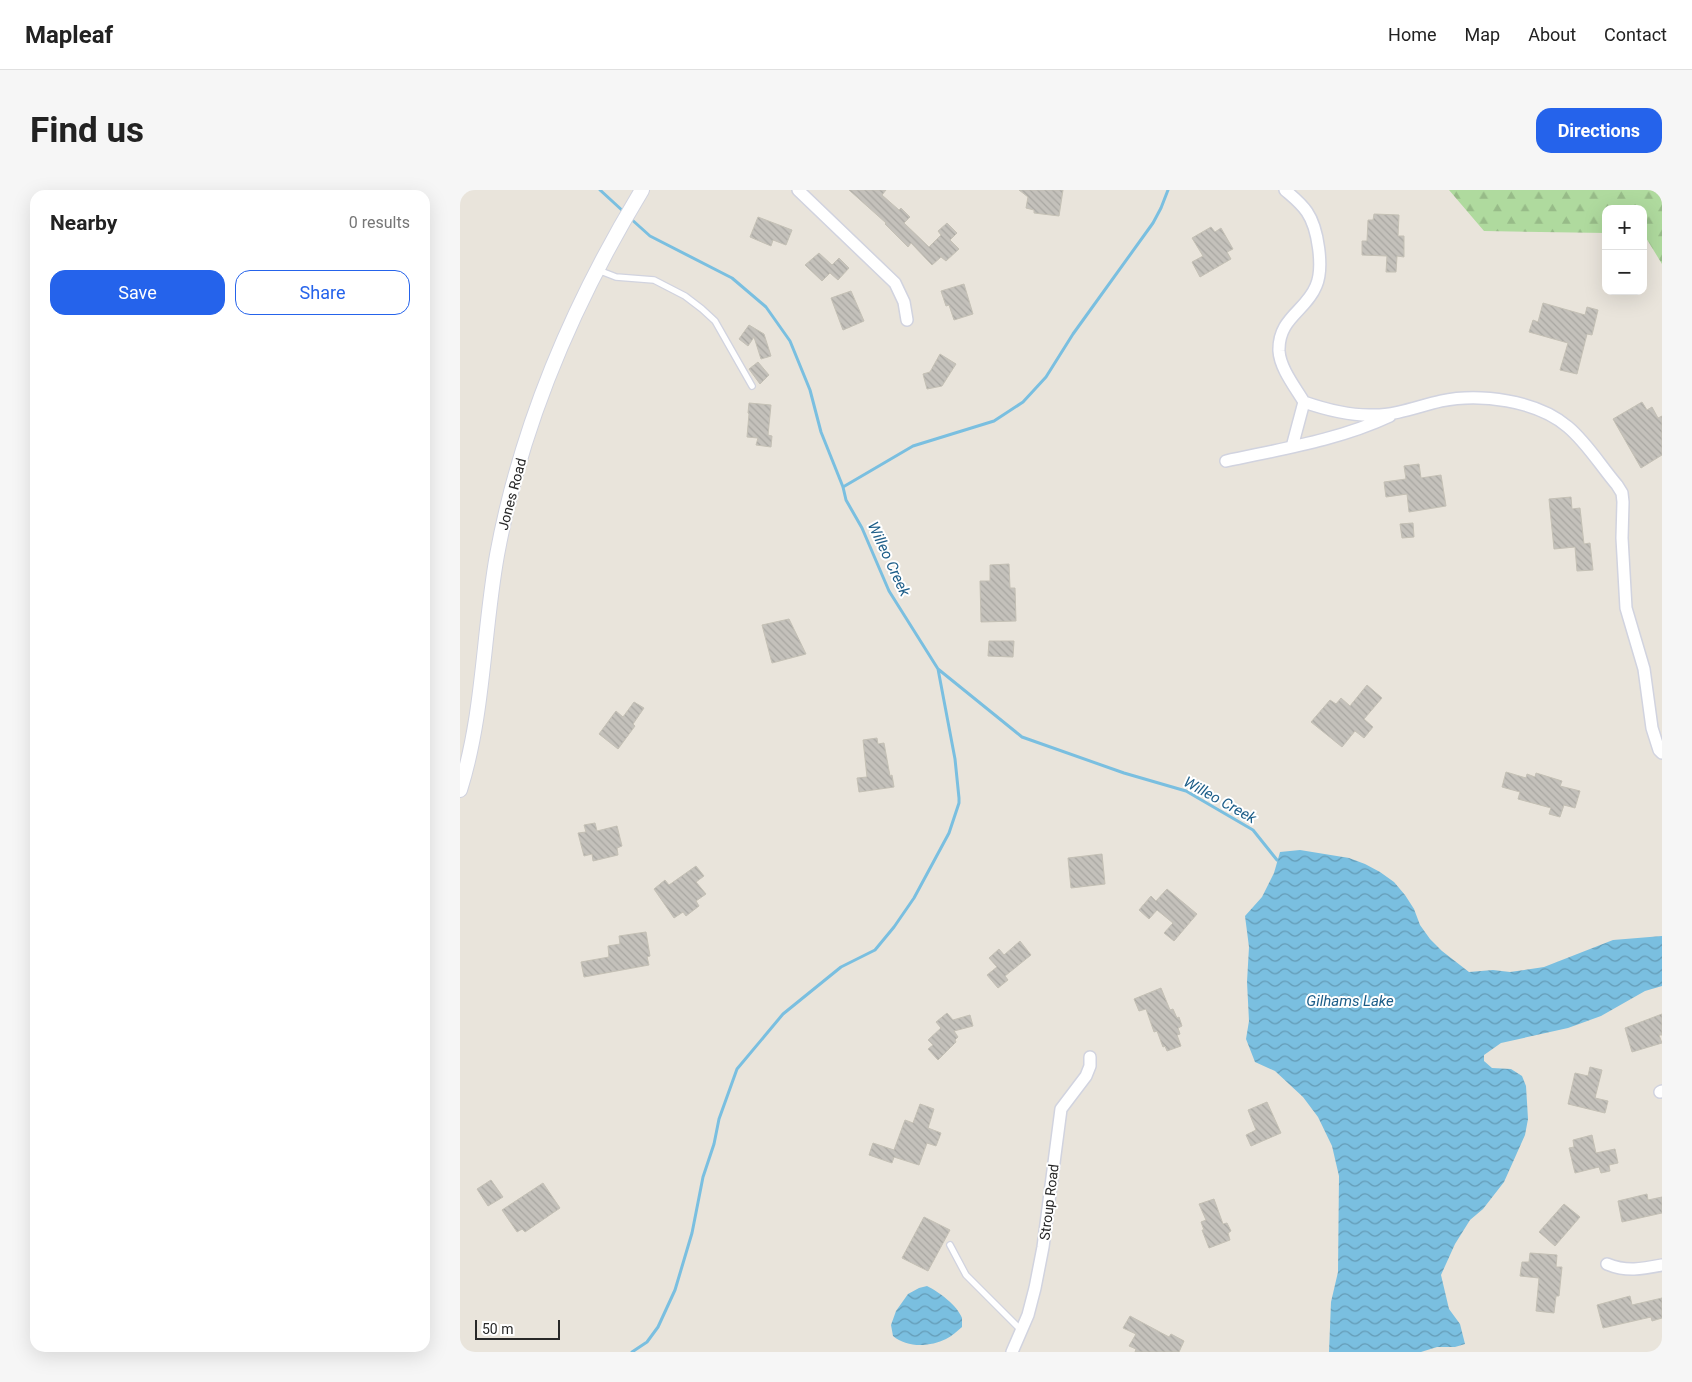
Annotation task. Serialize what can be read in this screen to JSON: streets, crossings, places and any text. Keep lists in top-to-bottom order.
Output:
{
  "streets": {
    "street": ["Jones Road", "Stroup Road"]
  },
  "water": ["Willeo Creek", "Gilhams Lake"],
  "scale_bar": "50 m",
  "page": {
    "header": "Mapleaf",
    "nav": [
      "Home",
      "Map",
      "About",
      "Contact"
    ],
    "buttons": [
      "Directions",
      ["Save", "Share"]
    ],
    "title": "Find us",
    "heading": ["Nearby", "0 results"],
    "map_buttons": ["+", "−"],
    "scale": "50 m"
  }
}
